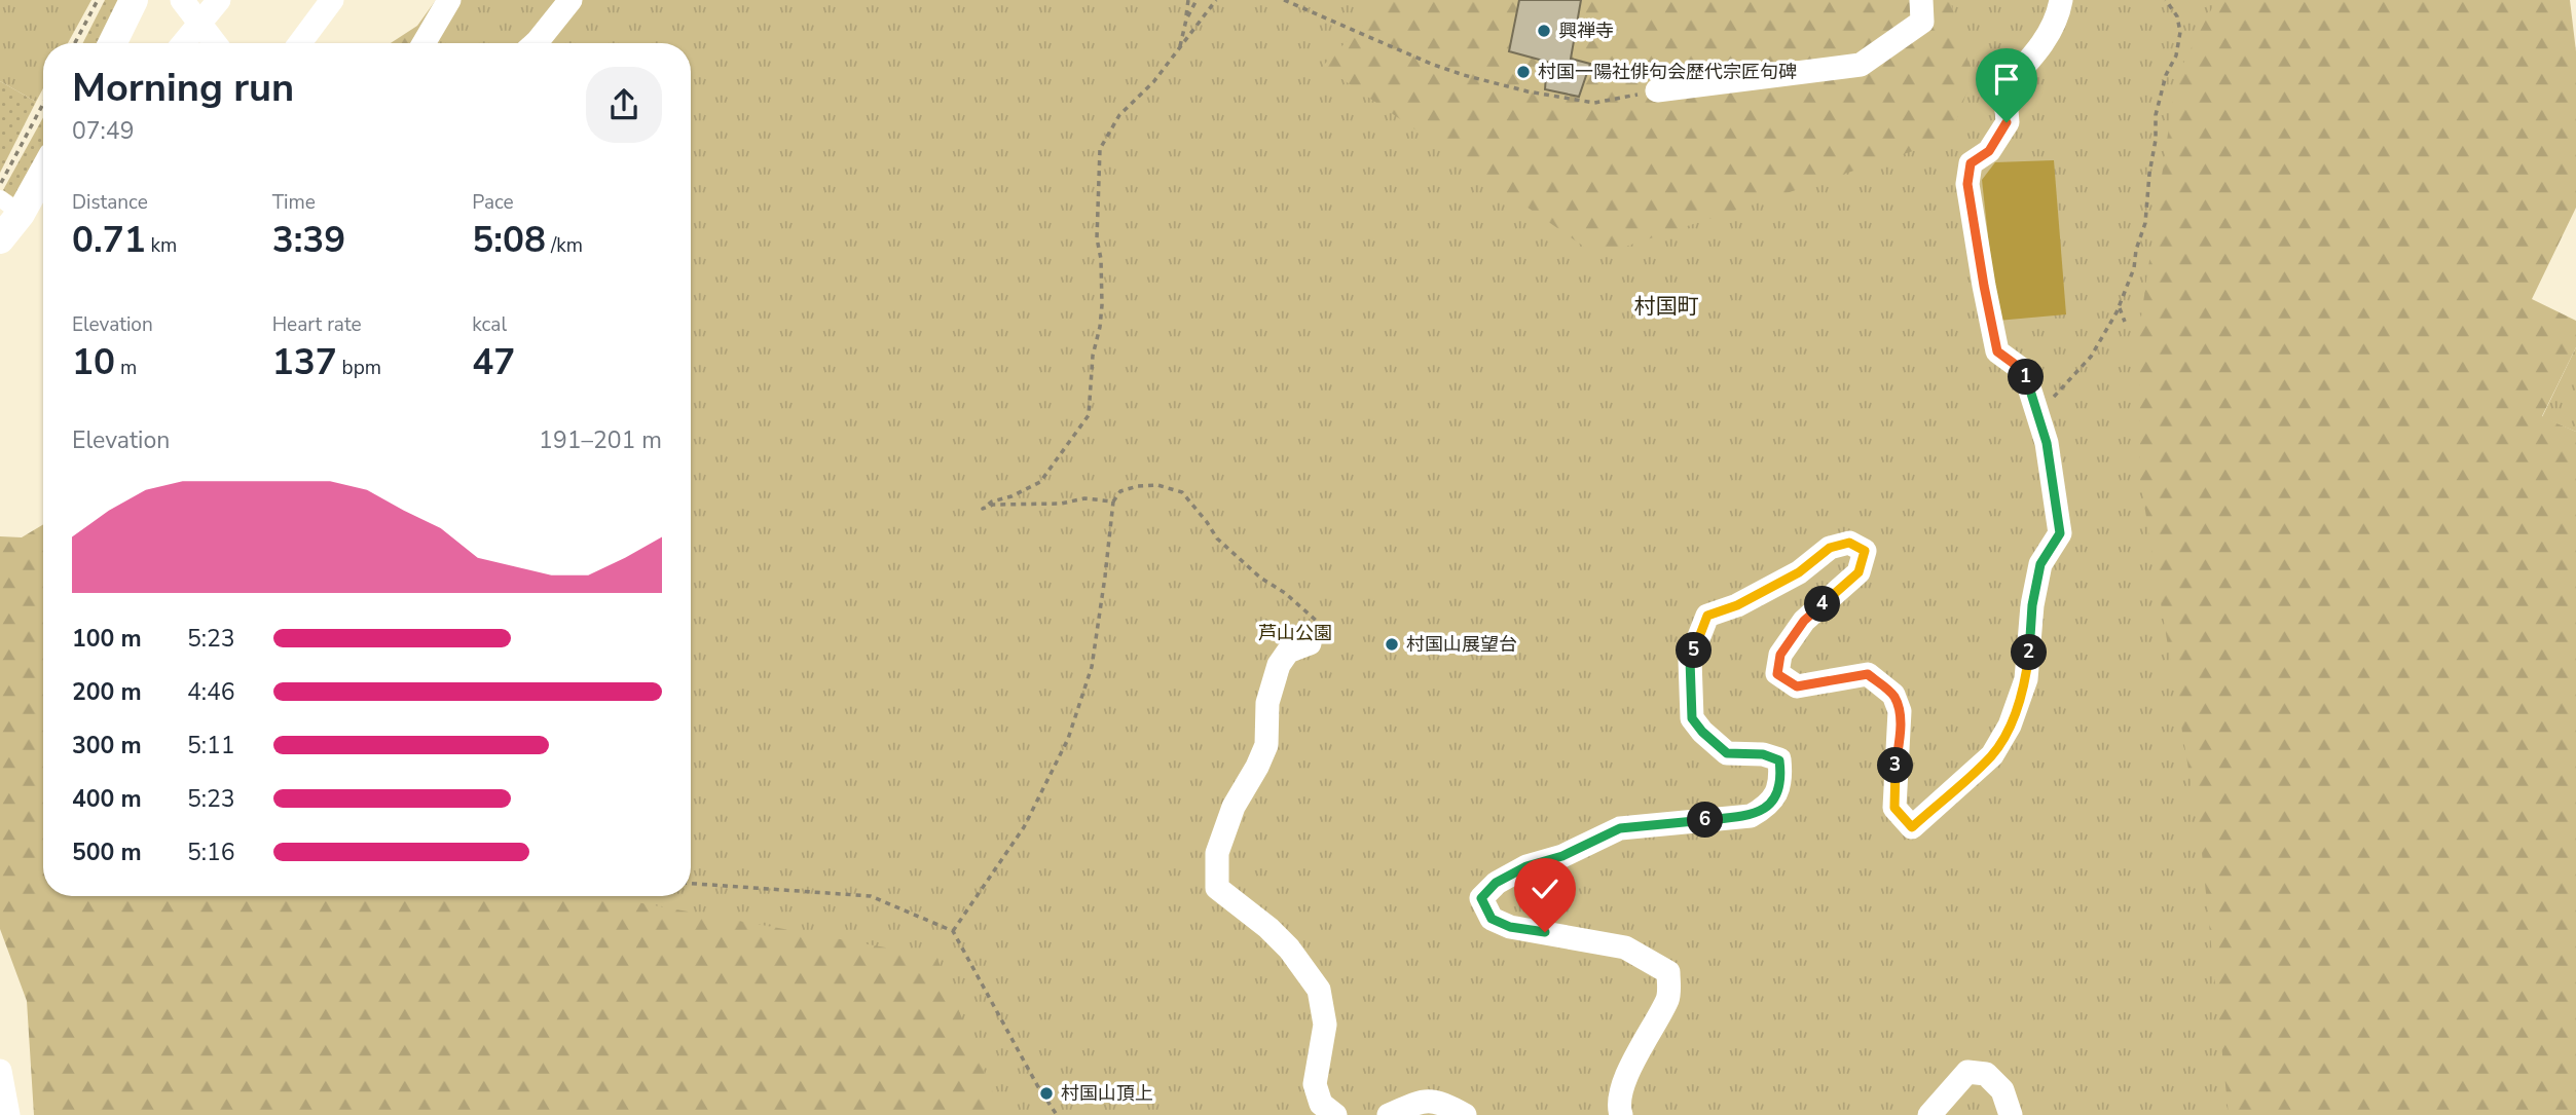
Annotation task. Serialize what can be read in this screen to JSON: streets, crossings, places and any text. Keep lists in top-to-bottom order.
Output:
{
  "districts": ["村国町"],
  "parks": ["芦山公園"],
  "places": [
    "興禅寺",
    "村国一陽社俳句会歴代宗匠句碑",
    "村国山展望台",
    "村国山頂上"
  ],
  "page": {
    "heading": ["Morning run", "07:49"],
    "stats": [
      ["Distance", "0.71 km"],
      ["Time", "3:39"],
      ["Pace", "5:08 /km"],
      ["Elevation", "10 m"],
      ["Heart rate", "137 bpm"],
      ["kcal", "47"]
    ],
    "pins": [
      "1",
      "4",
      "5",
      "2",
      "3",
      "6"
    ],
    "chart": ["Elevation", "191–201 m"],
    "list": [
      {
        "name": "100 m",
        "note": "5:23"
      },
      {
        "name": "200 m",
        "note": "4:46"
      },
      {
        "name": "300 m",
        "note": "5:11"
      },
      {
        "name": "400 m",
        "note": "5:23"
      },
      {
        "name": "500 m",
        "note": "5:16"
      }
    ]
  }
}
